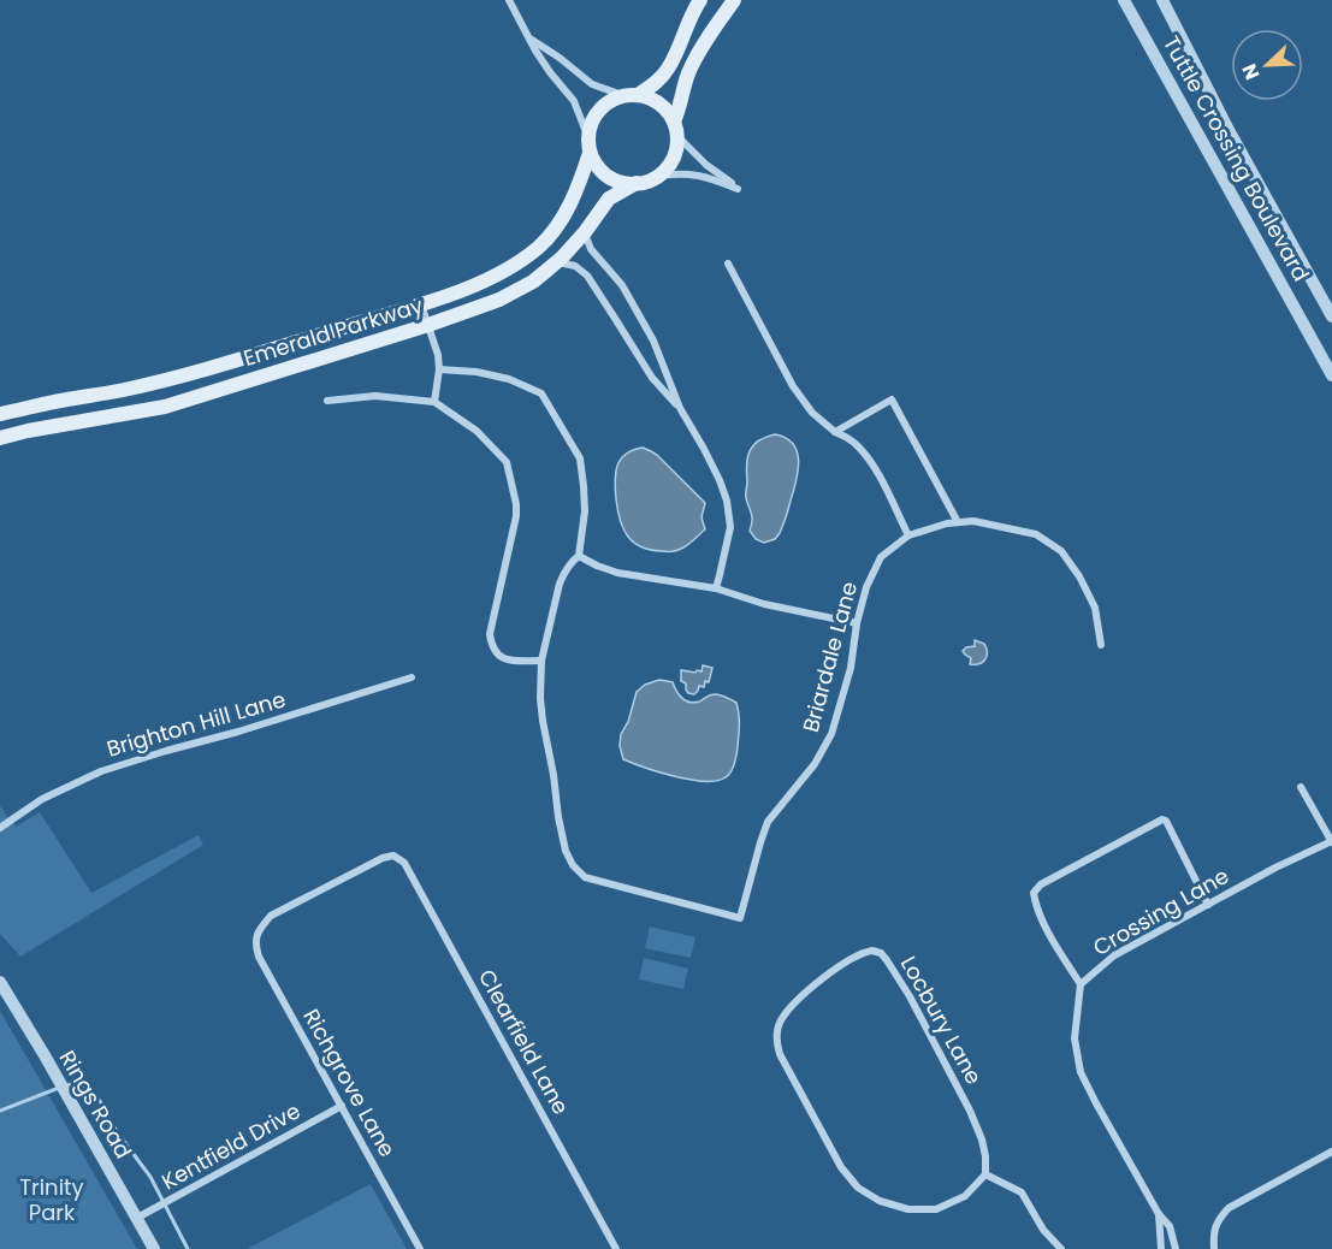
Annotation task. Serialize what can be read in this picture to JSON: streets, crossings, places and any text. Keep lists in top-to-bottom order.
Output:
{
  "streets": {
    "main road": ["Emerald Parkway"],
    "street": [
      "Tuttle Crossing Boulevard",
      "Briardale Lane",
      "Brighton Hill Lane",
      "Crossing Lane",
      "Locbury Lane",
      "Clearfield Lane",
      "Richgrove Lane",
      "Rings Road",
      "Kentfield Drive"
    ]
  },
  "crossings": [
    ["Clearfield Lane", "Richgrove Lane"],
    ["Richgrove Lane", "Kentfield Drive"],
    ["Rings Road", "Kentfield Drive"]
  ],
  "parks": ["Trinity Park"],
  "north": "bottom left"
}
